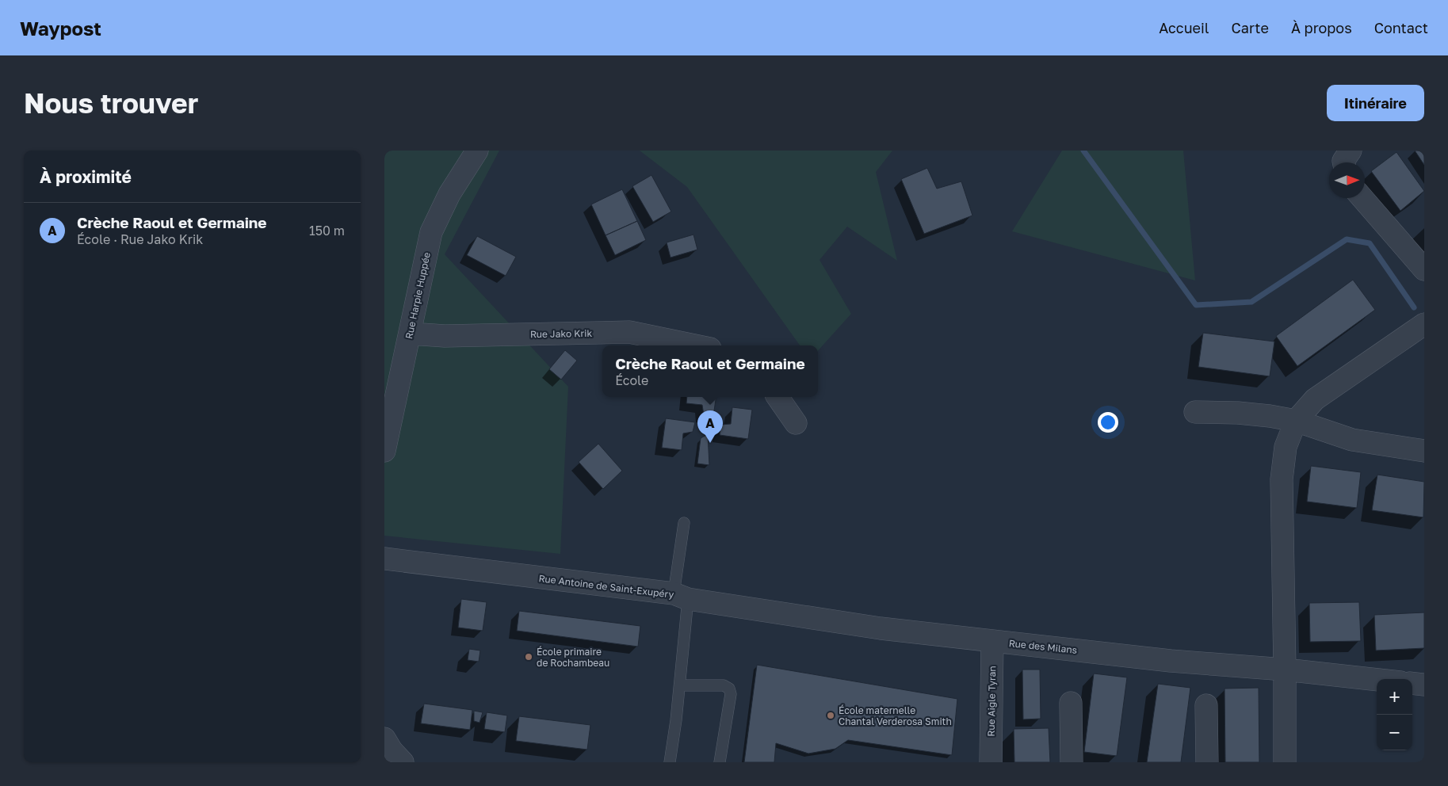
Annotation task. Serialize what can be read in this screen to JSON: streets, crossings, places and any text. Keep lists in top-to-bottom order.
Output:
{
  "streets": {
    "street": [
      "Rue Harpie Huppée",
      "Rue Jako Krik",
      "Rue Antoine de Saint-Exupéry",
      "Rue des Milans",
      "Rue Aigle Tyran"
    ]
  },
  "crossings": [
    ["Rue Harpie Huppée", "Rue Jako Krik"],
    ["Rue Antoine de Saint-Exupéry", "Rue des Milans"],
    ["Rue des Milans", "Rue Aigle Tyran"]
  ],
  "places": ["École primaire de Rochambeau", "École maternelle Chantal Verderosa Smith"],
  "north": "right",
  "page": {
    "header": "Waypost",
    "nav": [
      "Accueil",
      "Carte",
      "À propos",
      "Contact"
    ],
    "buttons": "Itinéraire",
    "title": "Nous trouver",
    "heading": "À proximité",
    "list": [
      {
        "mark": "A",
        "name": "Crèche Raoul et Germaine",
        "note": "École · Rue Jako Krik",
        "value": "150 m"
      }
    ],
    "popup": ["Crèche Raoul et Germaine", "École"],
    "pins": "A",
    "map_buttons": ["+", "−"]
  }
}
